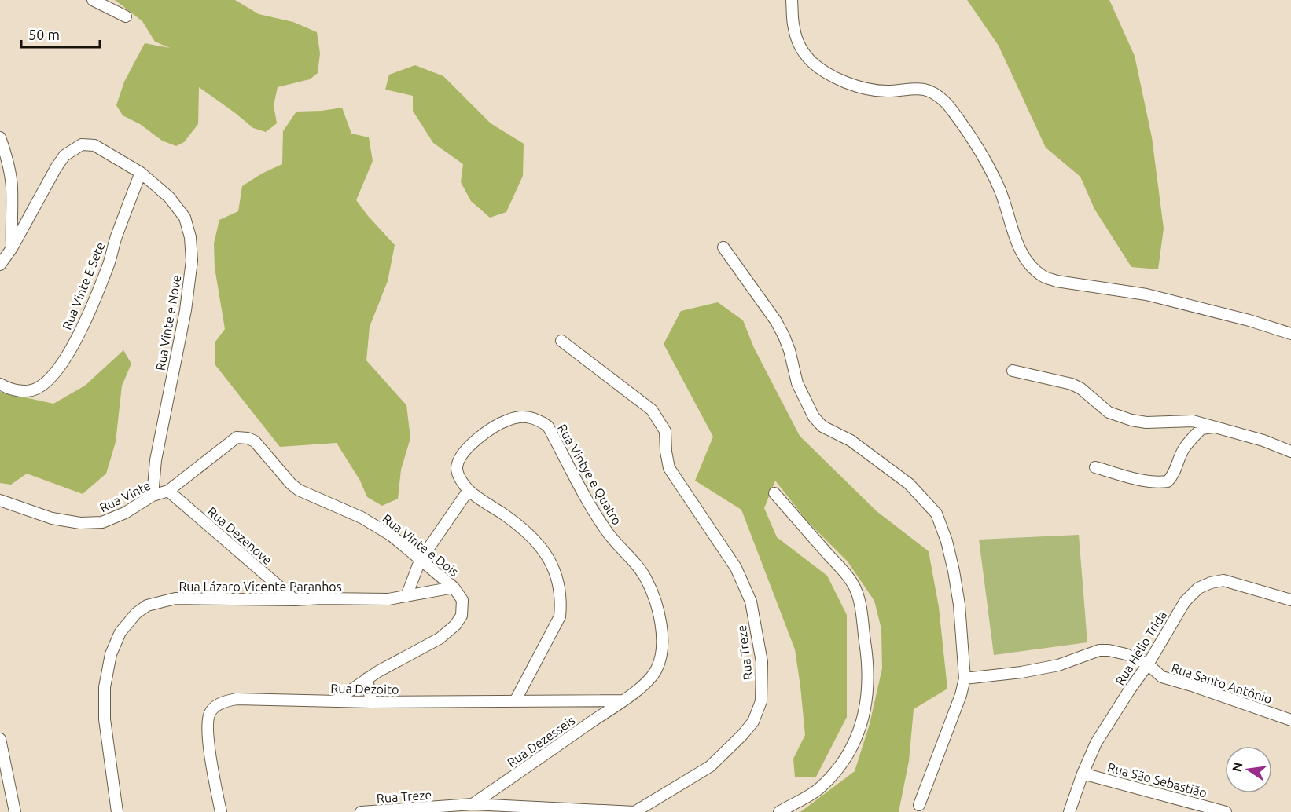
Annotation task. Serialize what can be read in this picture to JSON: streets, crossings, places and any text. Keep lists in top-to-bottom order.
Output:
{
  "streets": {
    "street": [
      "Rua Vinte E Sete",
      "Rua Vinte e Nove",
      "Rua Vintye e Quatro",
      "Rua Vinte",
      "Rua Dezenove",
      "Rua Vinte e Dois",
      "Rua Lázaro Vicente Paranhos",
      "Rua Hélio Trida",
      "Rua Treze",
      "Rua Santo Antônio",
      "Rua Dezoito",
      "Rua Dezesseis",
      "Rua São Sebastião"
    ]
  },
  "crossings": [
    ["Rua Vinte E Sete", "Rua Vinte e Nove"],
    ["Rua Vinte e Nove", "Rua Vinte"],
    ["Rua Vintye e Quatro", "Rua Dezoito"],
    ["Rua Vintye e Quatro", "Rua Dezesseis"],
    ["Rua Vinte", "Rua Dezenove"],
    ["Rua Vinte", "Rua Vinte e Dois"],
    ["Rua Dezenove", "Rua Lázaro Vicente Paranhos"],
    ["Rua Vinte e Dois", "Rua Lázaro Vicente Paranhos"],
    ["Rua Vinte e Dois", "Rua Dezoito"],
    ["Rua Hélio Trida", "Rua Santo Antônio"],
    ["Rua Hélio Trida", "Rua São Sebastião"],
    ["Rua Treze", "Rua Dezesseis"],
    ["Rua Dezoito", "Rua Dezesseis"]
  ],
  "scale_bar": "50 m",
  "north": "left"
}
